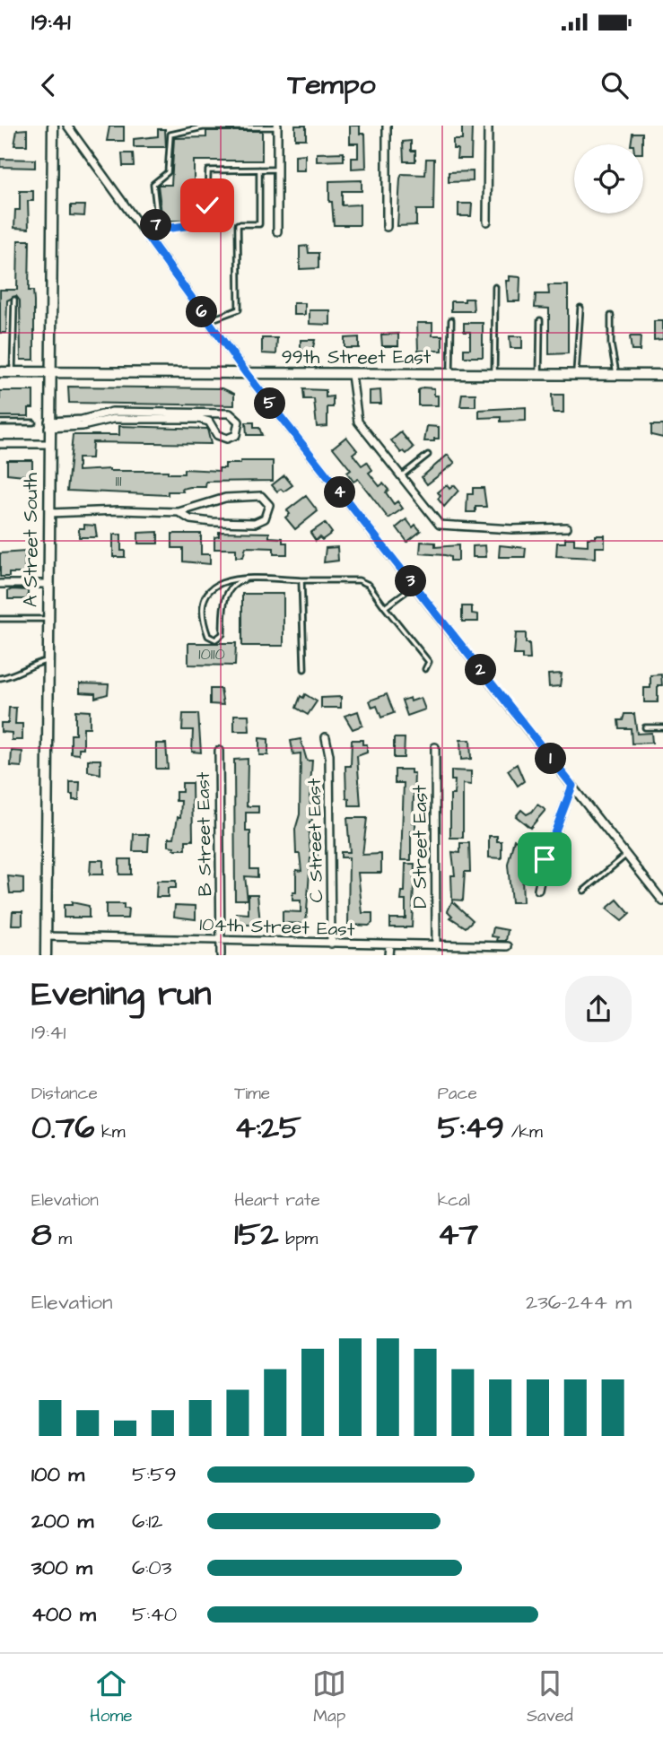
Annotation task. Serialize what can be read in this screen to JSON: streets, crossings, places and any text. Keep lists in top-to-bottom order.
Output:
{
  "streets": {
    "street": [
      "99th Street East",
      "A Street South",
      "B Street East",
      "C Street East",
      "D Street East",
      "104th Street East"
    ]
  },
  "crossings": [
    ["99th Street East", "A Street South"],
    ["A Street South", "104th Street East"],
    ["B Street East", "104th Street East"],
    ["C Street East", "104th Street East"],
    ["D Street East", "104th Street East"]
  ],
  "house_numbers": ["111", "10110"],
  "page": {
    "status": "19:41",
    "header": "Tempo",
    "pins": [
      "7",
      "6",
      "5",
      "4",
      "3",
      "2",
      "1"
    ],
    "heading": ["Evening run", "19:41"],
    "stats": [
      ["Distance", "0.76 km"],
      ["Time", "4:25"],
      ["Pace", "5:49 /km"],
      ["Elevation", "8 m"],
      ["Heart rate", "152 bpm"],
      ["kcal", "47"]
    ],
    "chart": ["Elevation", "236–244 m"],
    "list": [
      {
        "name": "100 m",
        "note": "5:59"
      },
      {
        "name": "200 m",
        "note": "6:12"
      },
      {
        "name": "300 m",
        "note": "6:03"
      },
      {
        "name": "400 m",
        "note": "5:40"
      }
    ],
    "tabs": ["Home", "Map", "Saved"]
  }
}
